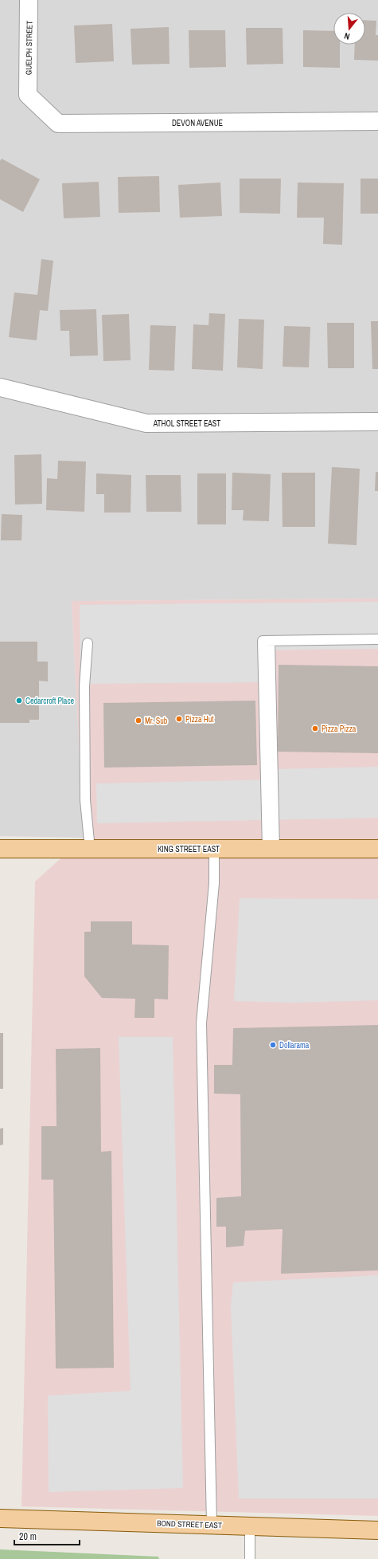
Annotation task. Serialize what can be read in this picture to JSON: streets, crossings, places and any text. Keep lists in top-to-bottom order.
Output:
{
  "streets": {
    "main road": ["KING STREET EAST", "BOND STREET EAST"],
    "street": ["GUELPH STREET", "DEVON AVENUE", "ATHOL STREET EAST"]
  },
  "crossings": [
    ["GUELPH STREET", "DEVON AVENUE"]
  ],
  "places": [
    "Cedarcroft Place",
    "Pizza Hut",
    "Mr. Sub",
    "Pizza Pizza",
    "Dollarama"
  ],
  "scale_bar": "20 m",
  "north": "bottom"
}
